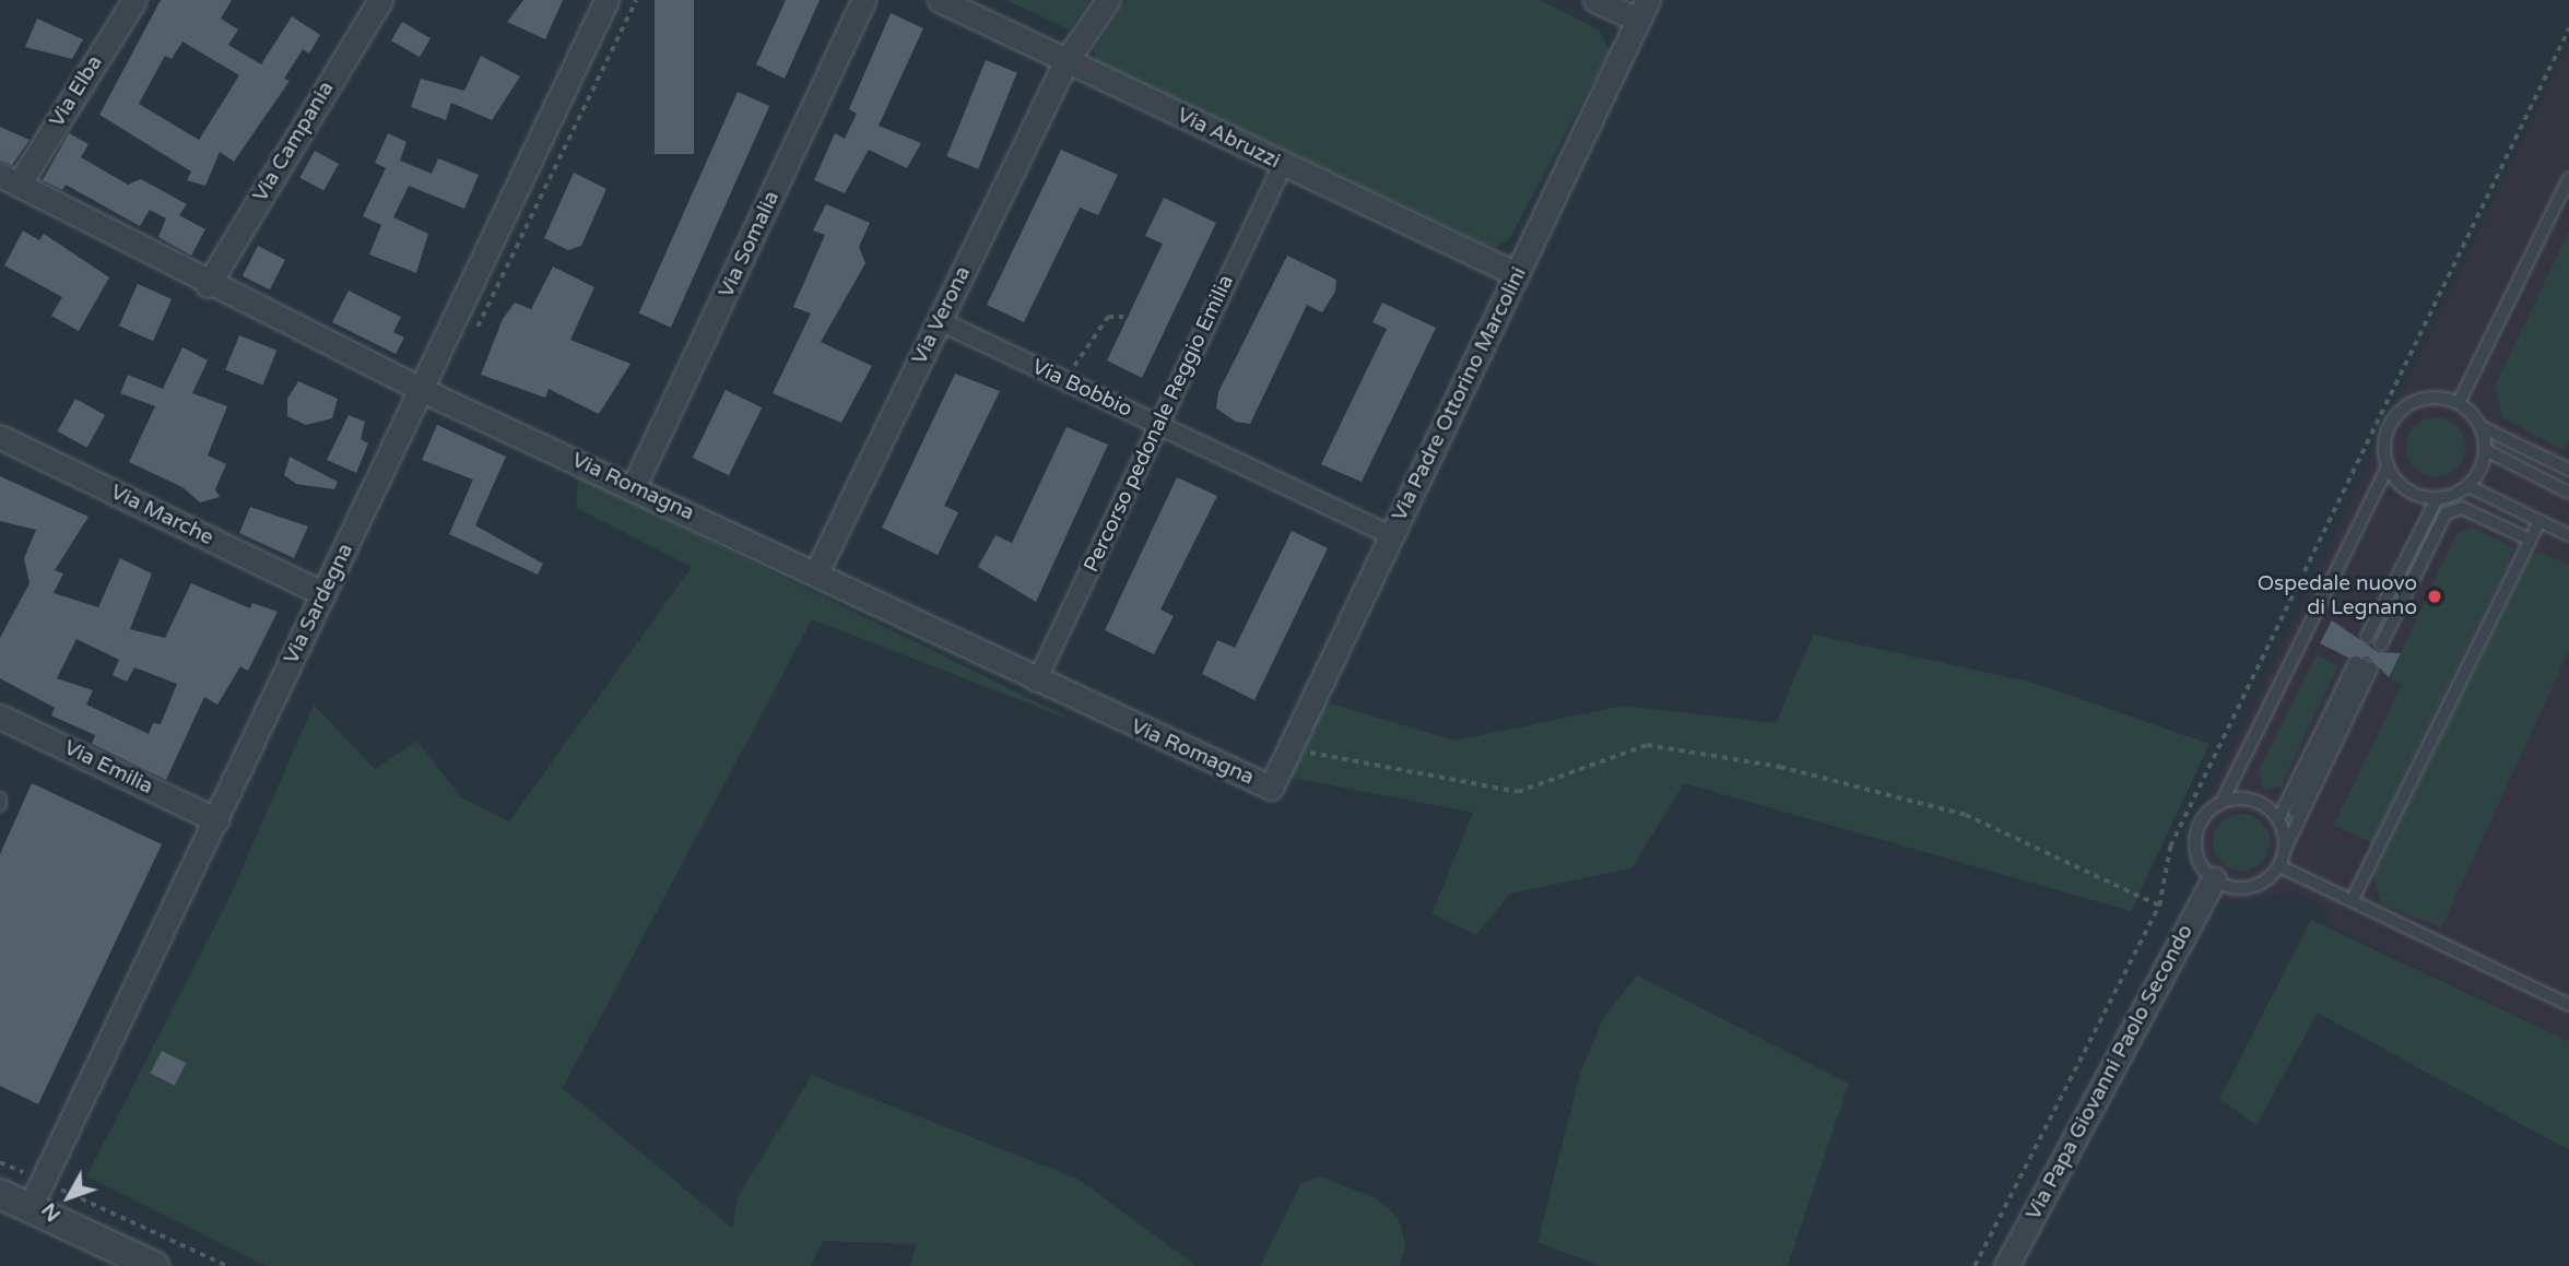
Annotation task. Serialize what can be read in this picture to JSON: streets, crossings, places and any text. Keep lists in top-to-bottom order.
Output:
{
  "streets": {
    "street": [
      "Via Elba",
      "Via Abruzzi",
      "Via Campania",
      "Via Somalia",
      "Via Verona",
      "Via Bobbio",
      "Via Padre Ottorino Marcolini",
      "Percorso pedonale Reggio Emilia",
      "Via Romagna",
      "Via Marche",
      "Via Sardegna",
      "Via Emilia",
      "Via Papa Giovanni Paolo Secondo"
    ]
  },
  "crossings": [
    ["Via Elba", "Via Romagna"],
    ["Via Abruzzi", "Via Verona"],
    ["Via Abruzzi", "Via Padre Ottorino Marcolini"],
    ["Via Abruzzi", "Percorso pedonale Reggio Emilia"],
    ["Via Campania", "Via Romagna"],
    ["Via Somalia", "Via Romagna"],
    ["Via Verona", "Via Bobbio"],
    ["Via Verona", "Via Romagna"],
    ["Via Bobbio", "Via Padre Ottorino Marcolini"],
    ["Via Bobbio", "Percorso pedonale Reggio Emilia"],
    ["Via Padre Ottorino Marcolini", "Via Romagna"],
    ["Percorso pedonale Reggio Emilia", "Via Romagna"],
    ["Via Romagna", "Via Sardegna"],
    ["Via Marche", "Via Sardegna"],
    ["Via Sardegna", "Via Emilia"]
  ],
  "places": ["Ospedale nuovo di Legnano"],
  "north": "bottom left"
}
